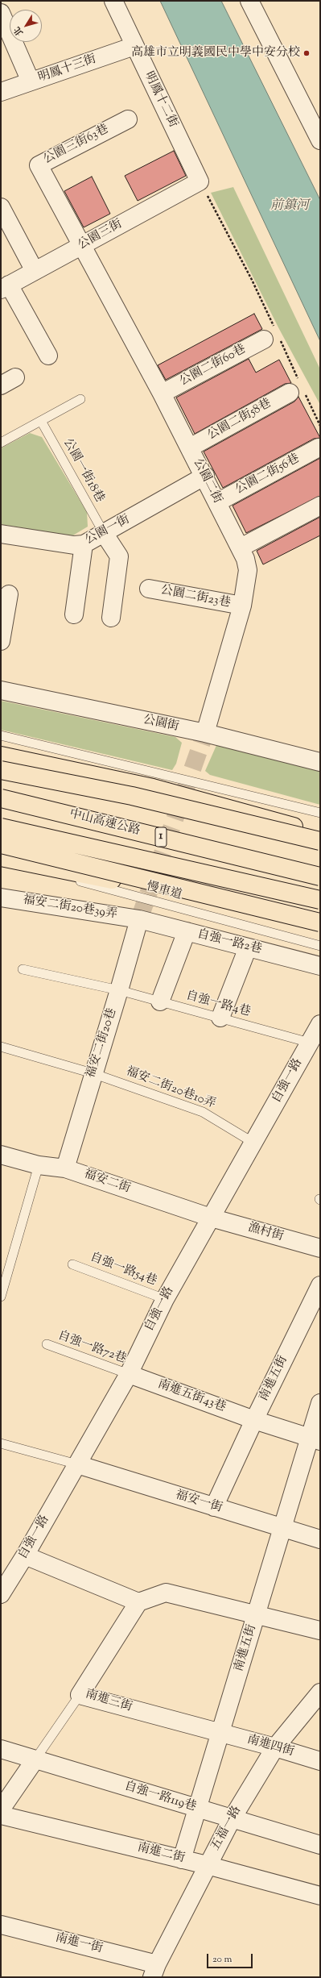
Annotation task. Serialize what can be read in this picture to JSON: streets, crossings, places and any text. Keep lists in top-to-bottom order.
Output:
{
  "streets": {
    "highway": ["中山高速公路", "1"],
    "street": [
      "明鳳十三街",
      "明鳳十二街",
      "公園三街63巷",
      "公園三街",
      "公園二街60巷",
      "公園二街58巷",
      "公園二街56巷",
      "公園二街",
      "公園一街",
      "公園二街23巷",
      "公園街",
      "福安二街20巷39弄",
      "自強一路2巷",
      "福安二街20巷",
      "自強一路",
      "福安二街",
      "漁村街",
      "南進五街",
      "南進五街43巷",
      "福安一街",
      "南進三街",
      "南進四街",
      "自強一路119巷",
      "五福一路",
      "南進二街",
      "南進一街"
    ],
    "lane": [
      "公園一街18巷",
      "慢車道",
      "自強一路4巷",
      "福安二街20巷10弄",
      "自強一路54巷",
      "自強一路72巷"
    ]
  },
  "crossings": [
    ["明鳳十三街", "明鳳十二街"],
    ["明鳳十二街", "公園三街"],
    ["公園三街63巷", "公園三街"],
    ["公園三街63巷", "公園二街"],
    ["公園三街", "公園二街"],
    ["公園二街60巷", "公園二街"],
    ["公園二街58巷", "公園二街"],
    ["公園一街18巷", "公園一街"],
    ["公園二街56巷", "公園二街"],
    ["公園二街", "公園一街"],
    ["公園二街", "公園二街23巷"],
    ["公園二街", "公園街"],
    ["福安二街20巷39弄", "自強一路2巷"],
    ["福安二街20巷39弄", "福安二街20巷"],
    ["自強一路2巷", "福安二街20巷"],
    ["自強一路4巷", "福安二街20巷"],
    ["自強一路4巷", "自強一路"],
    ["福安二街20巷", "福安二街20巷10弄"],
    ["福安二街20巷", "福安二街"],
    ["自強一路", "福安二街20巷10弄"],
    ["自強一路", "福安二街"],
    ["自強一路", "漁村街"],
    ["自強一路", "自強一路54巷"],
    ["自強一路", "自強一路72巷"],
    ["自強一路", "南進五街43巷"],
    ["自強一路", "福安一街"],
    ["福安二街", "漁村街"],
    ["自強一路72巷", "南進五街43巷"],
    ["南進五街", "南進五街43巷"],
    ["南進五街", "福安一街"],
    ["南進五街", "南進三街"],
    ["南進五街", "南進四街"],
    ["南進五街", "自強一路119巷"],
    ["南進五街", "南進二街"],
    ["南進三街", "南進四街"],
    ["南進四街", "五福一路"],
    ["自強一路119巷", "五福一路"],
    ["五福一路", "南進二街"],
    ["五福一路", "南進一街"]
  ],
  "water": ["前鎮河"],
  "places": ["高雄市立明義國民中學中安分校"],
  "scale_bar": "20 m",
  "north": "bottom left"
}
